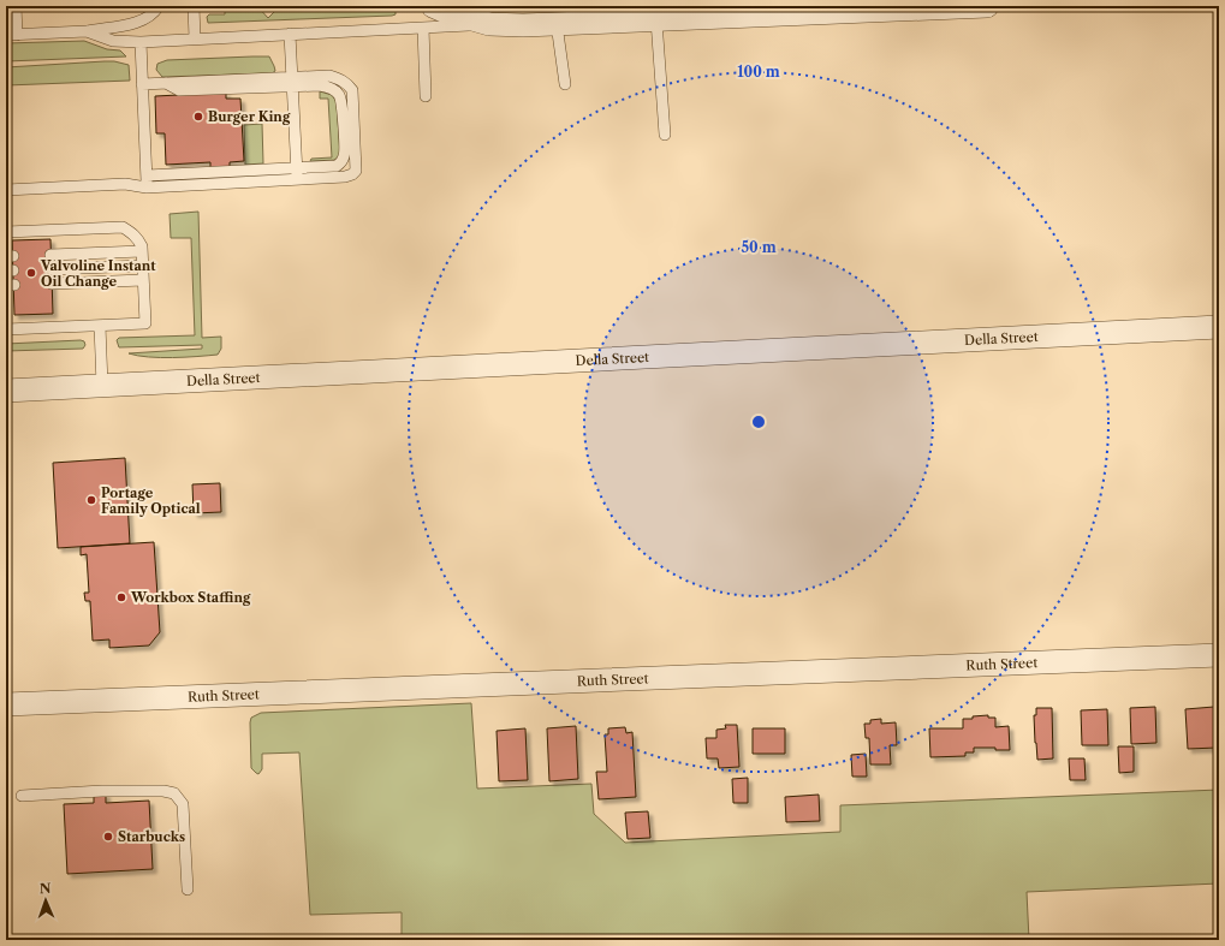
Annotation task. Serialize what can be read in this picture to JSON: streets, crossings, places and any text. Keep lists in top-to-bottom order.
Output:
{
  "streets": {
    "street": ["Della Street", "Ruth Street"]
  },
  "places": [
    "Burger King",
    "Valvoline Instant Oil Change",
    "Portage Family Optical",
    "Workbox Staffing",
    "Starbucks"
  ],
  "north": "top",
  "rings": ["100 m", "50 m"]
}
